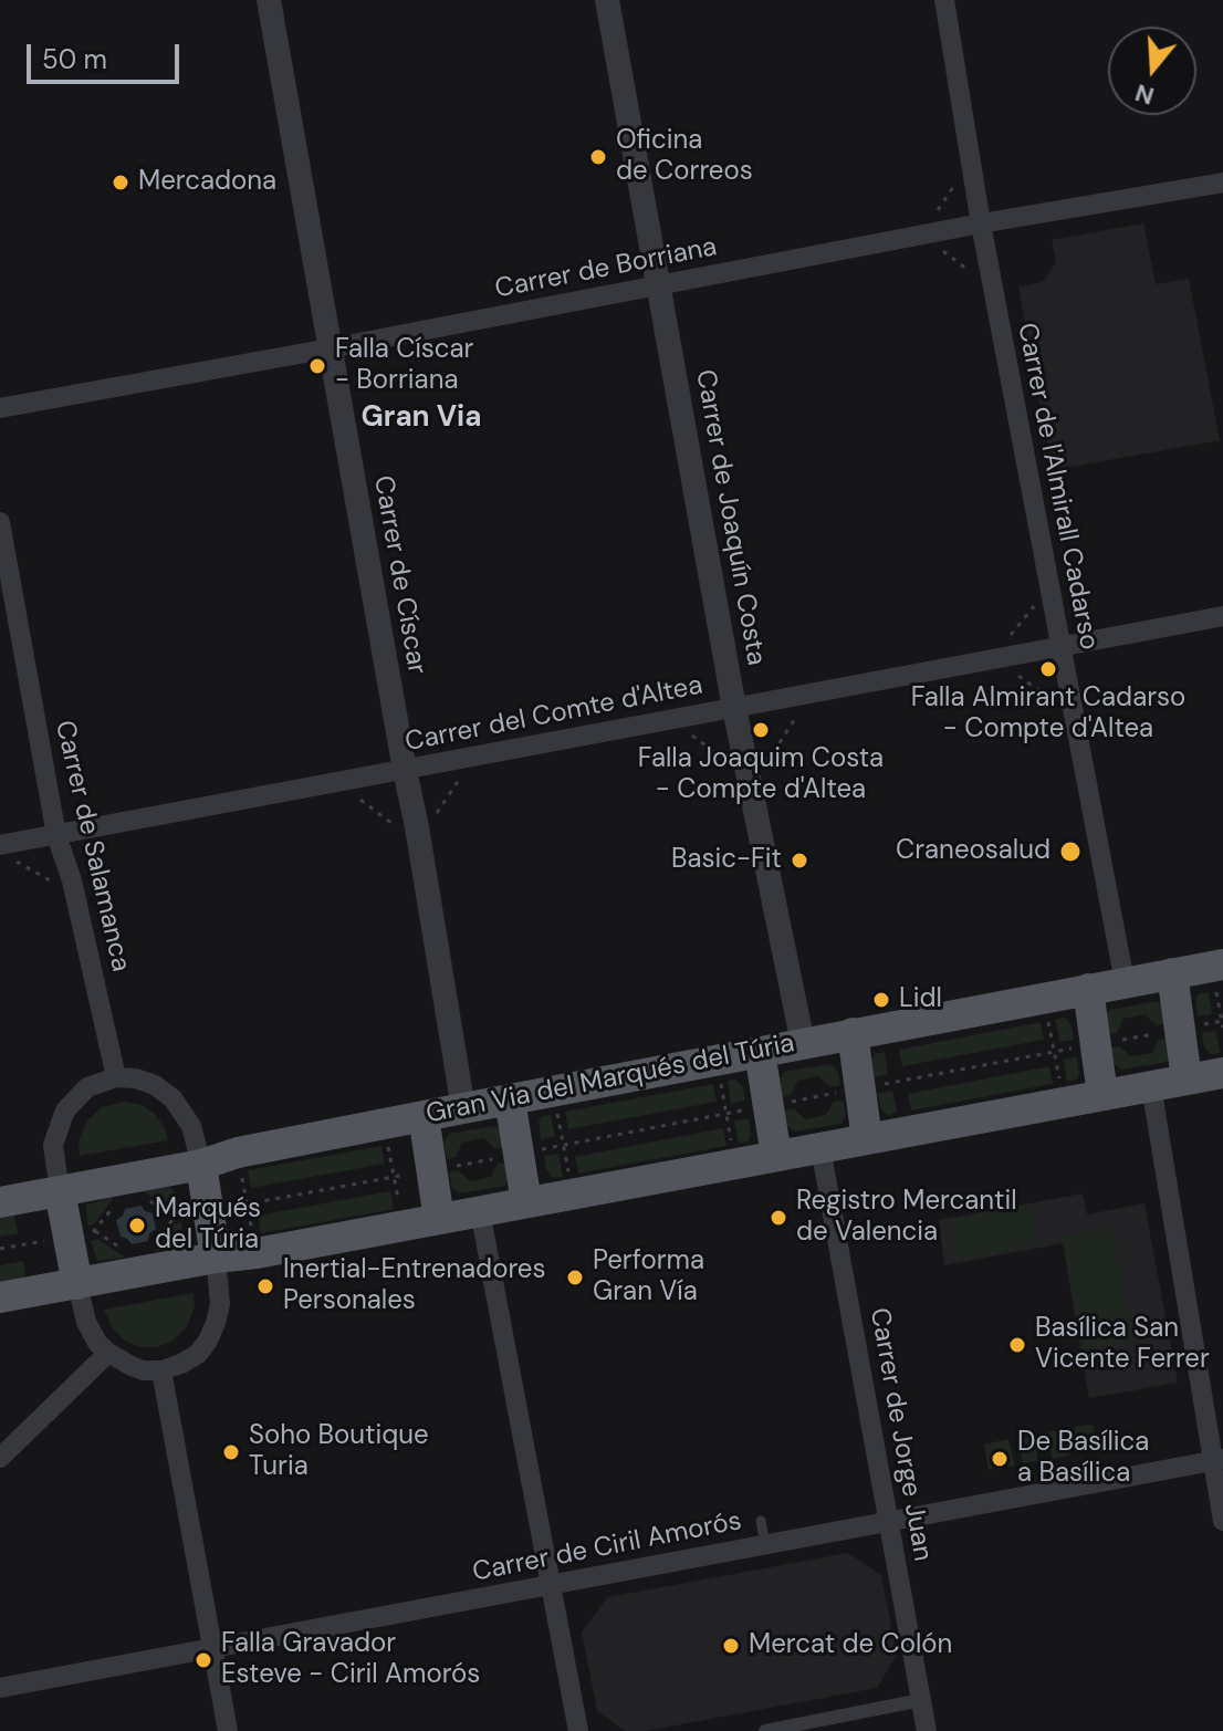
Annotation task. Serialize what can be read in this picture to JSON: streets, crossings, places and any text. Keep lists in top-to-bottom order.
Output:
{
  "streets": {
    "main road": ["Gran Via del Marqués del Túria"],
    "street": [
      "Carrer de Borriana",
      "Carrer de l'Almirall Cadarso",
      "Carrer de Joaquín Costa",
      "Carrer de Císcar",
      "Carrer del Comte d'Altea",
      "Carrer de Salamanca",
      "Carrer de Jorge Juan",
      "Carrer de Ciril Amorós"
    ]
  },
  "crossings": [
    ["Carrer de Borriana", "Carrer de l'Almirall Cadarso"],
    ["Carrer de Borriana", "Carrer de Joaquín Costa"],
    ["Carrer de Borriana", "Carrer de Císcar"],
    ["Carrer de l'Almirall Cadarso", "Carrer del Comte d'Altea"],
    ["Carrer de l'Almirall Cadarso", "Gran Via del Marqués del Túria"],
    ["Carrer de Joaquín Costa", "Carrer del Comte d'Altea"],
    ["Carrer de Joaquín Costa", "Gran Via del Marqués del Túria"],
    ["Carrer de Císcar", "Carrer del Comte d'Altea"],
    ["Carrer de Císcar", "Gran Via del Marqués del Túria"],
    ["Carrer del Comte d'Altea", "Carrer de Salamanca"],
    ["Carrer de Jorge Juan", "Carrer de Ciril Amorós"]
  ],
  "districts": ["Gran Via"],
  "places": [
    "Oficina de Correos",
    "Mercadona",
    "Falla Císcar - Borriana",
    "Falla Almirant Cadarso - Compte d'Altea",
    "Falla Joaquim Costa - Compte d'Altea",
    "Craneosalud",
    "Basic-Fit",
    "Lidl",
    "Registro Mercantil de Valencia",
    "Marqués del Túria",
    "Performa Gran Vía",
    "Inertial-Entrenadores Personales",
    "Basílica San Vicente Ferrer",
    "Soho Boutique Turia",
    "De Basílica a Basílica",
    "Mercat de Colón",
    "Falla Gravador Esteve - Ciril Amorós"
  ],
  "scale_bar": "50 m",
  "north": "bottom"
}
